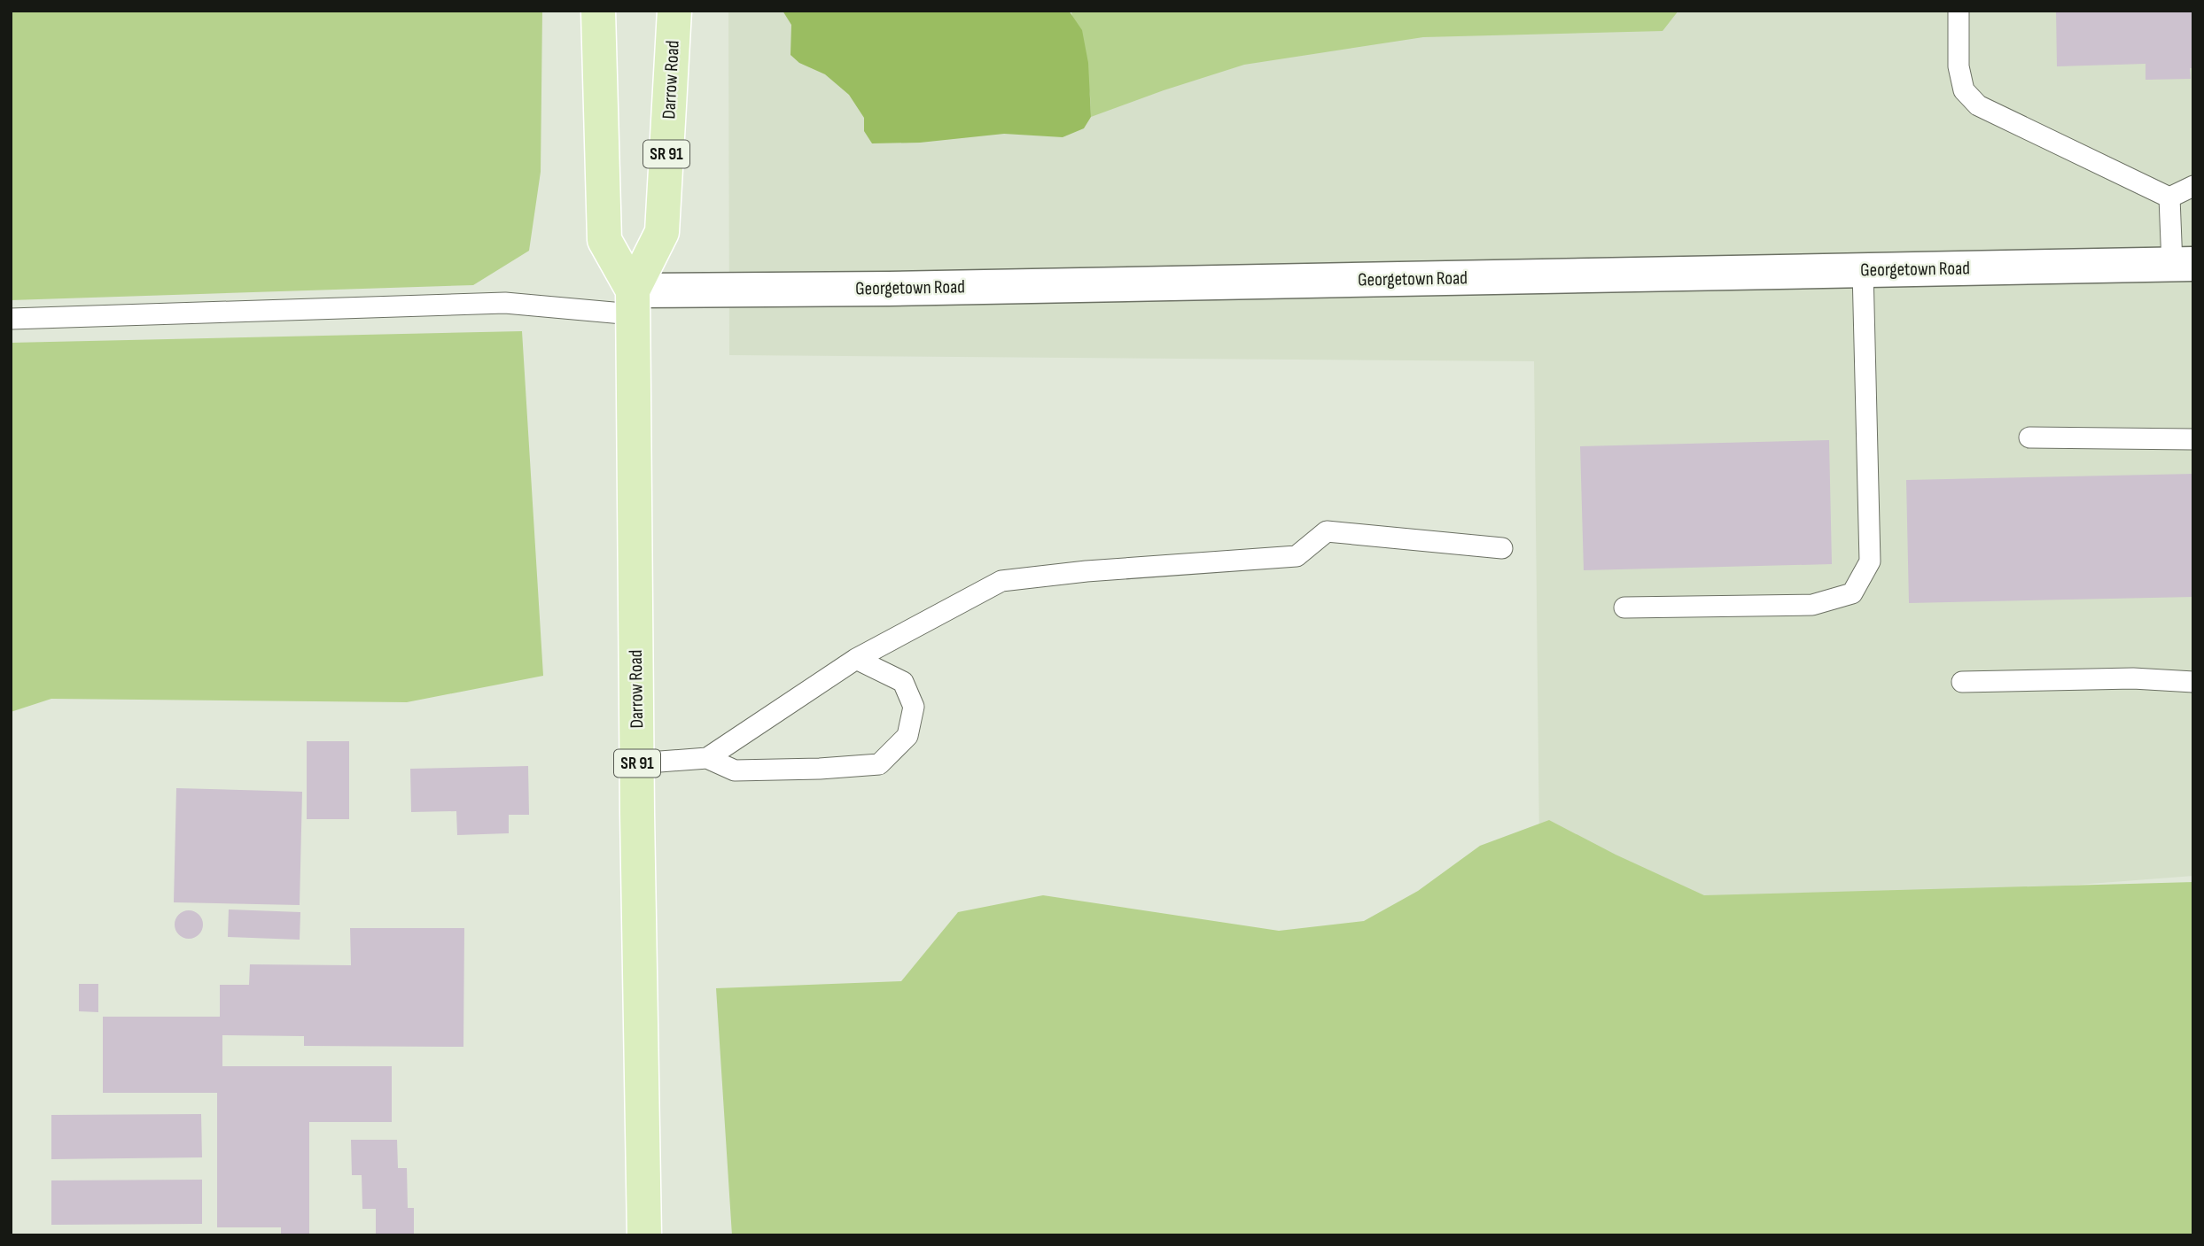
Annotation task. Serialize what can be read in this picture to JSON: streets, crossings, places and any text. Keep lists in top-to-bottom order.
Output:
{
  "streets": {
    "main road": ["Darrow Road", "SR 91"],
    "street": ["Georgetown Road"]
  },
  "crossings": [
    ["Darrow Road", "Georgetown Road"]
  ]
}
